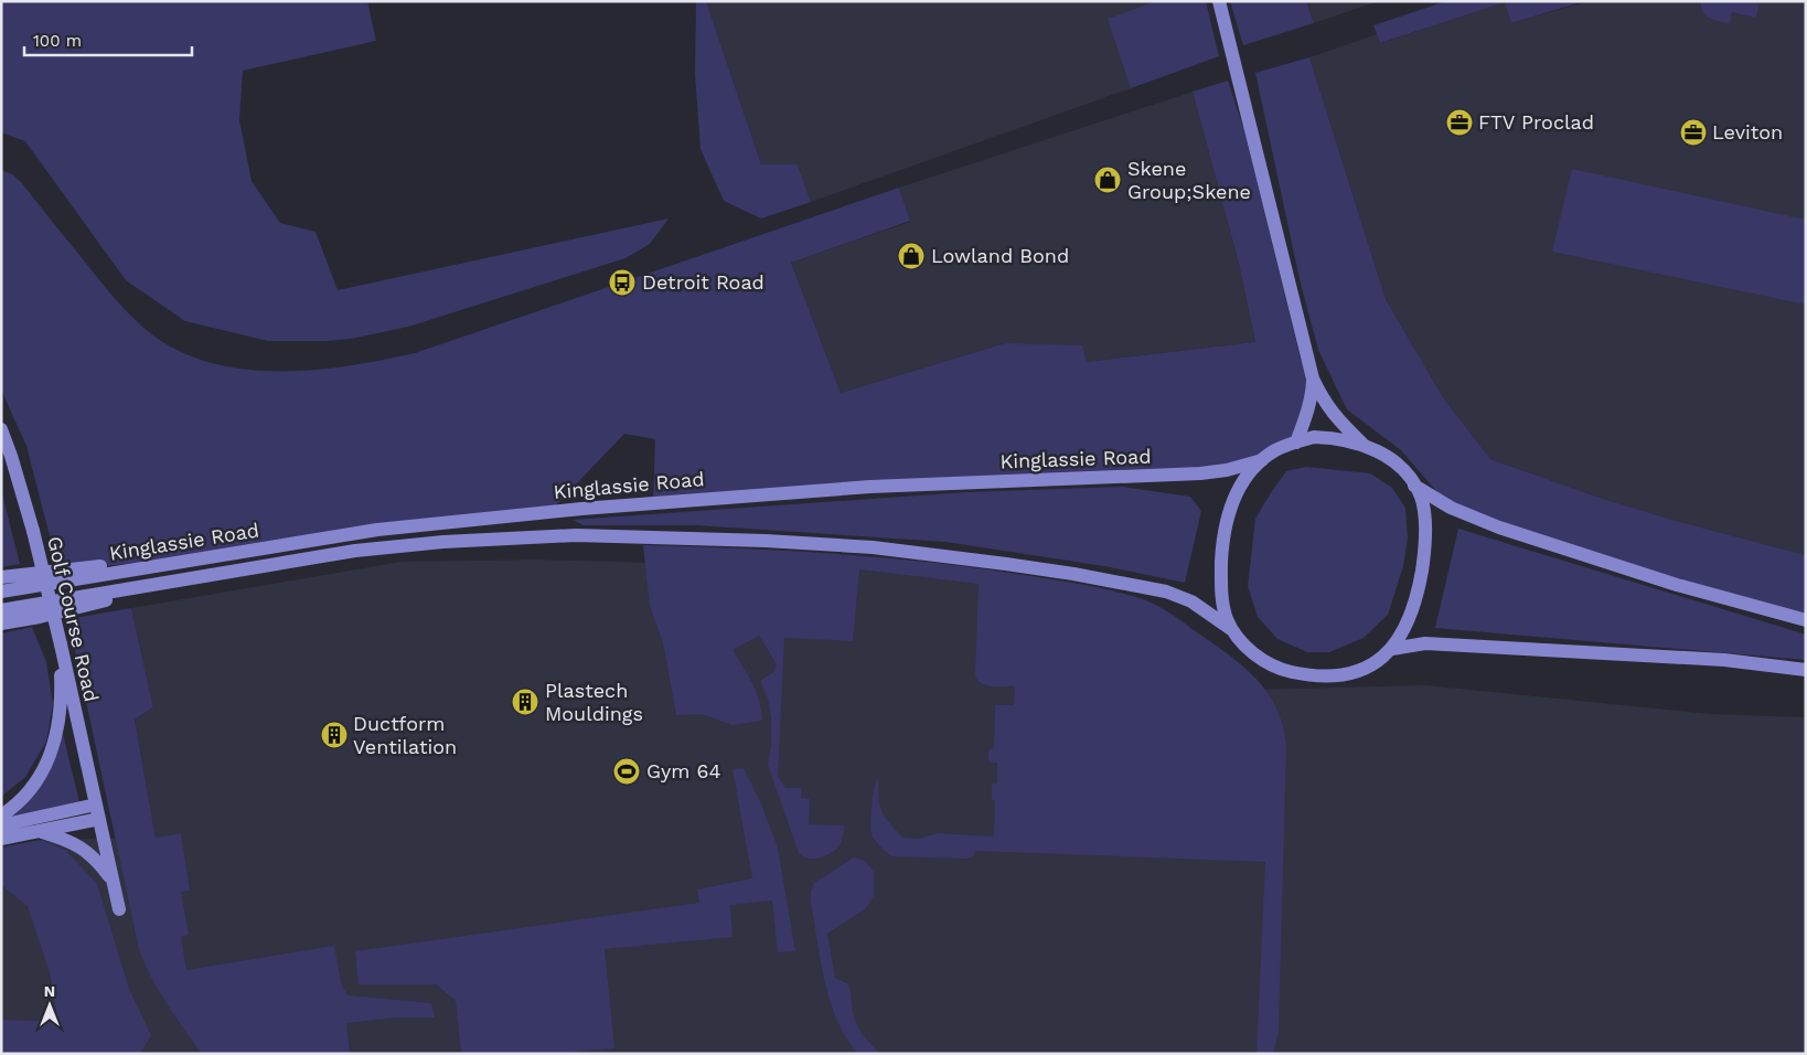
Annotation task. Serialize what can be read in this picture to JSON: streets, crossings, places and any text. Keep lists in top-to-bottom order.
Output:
{
  "streets": {
    "main road": ["Kinglassie Road", "Golf Course Road"]
  },
  "places": {
    "office": ["FTV Proclad", "Leviton"],
    "shop": ["Skene Group;Skene", "Lowland Bond"],
    "bus stop": ["Detroit Road"],
    "building": ["Plastech Mouldings", "Ductform Ventilation"],
    "sports": ["Gym 64"]
  },
  "scale_bar": "100 m",
  "north": "top"
}
